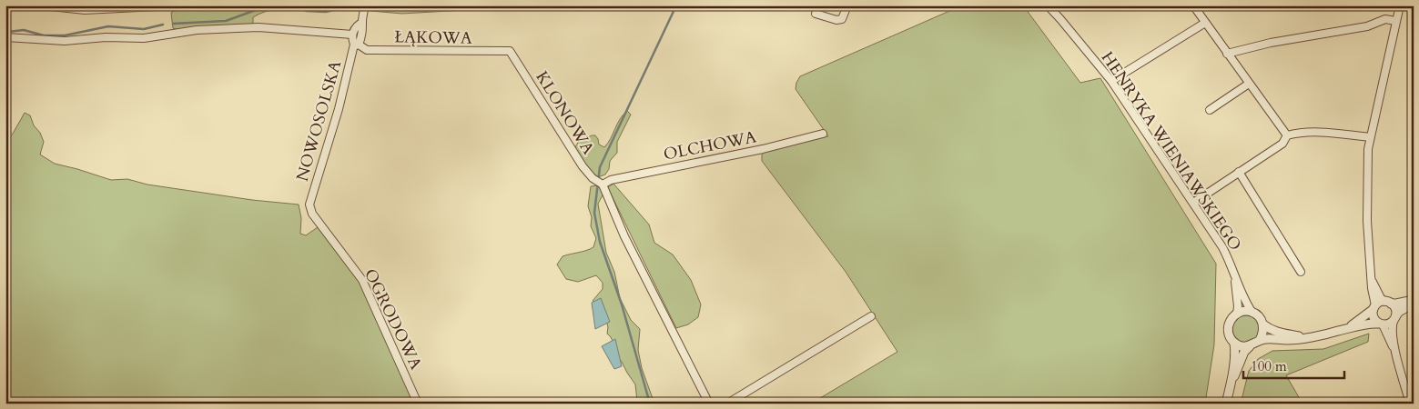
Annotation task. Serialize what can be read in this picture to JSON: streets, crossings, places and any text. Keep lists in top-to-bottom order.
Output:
{
  "streets": {
    "street": [
      "ŁĄKOWA",
      "KLONOWA",
      "NOWOSOLSKA",
      "OLCHOWA",
      "HENRYKA WIENIAWSKIEGO",
      "OGRODOWA"
    ]
  },
  "crossings": [
    ["ŁĄKOWA", "KLONOWA"],
    ["ŁĄKOWA", "NOWOSOLSKA"],
    ["KLONOWA", "OLCHOWA"],
    ["NOWOSOLSKA", "OGRODOWA"]
  ],
  "scale_bar": "100 m"
}
